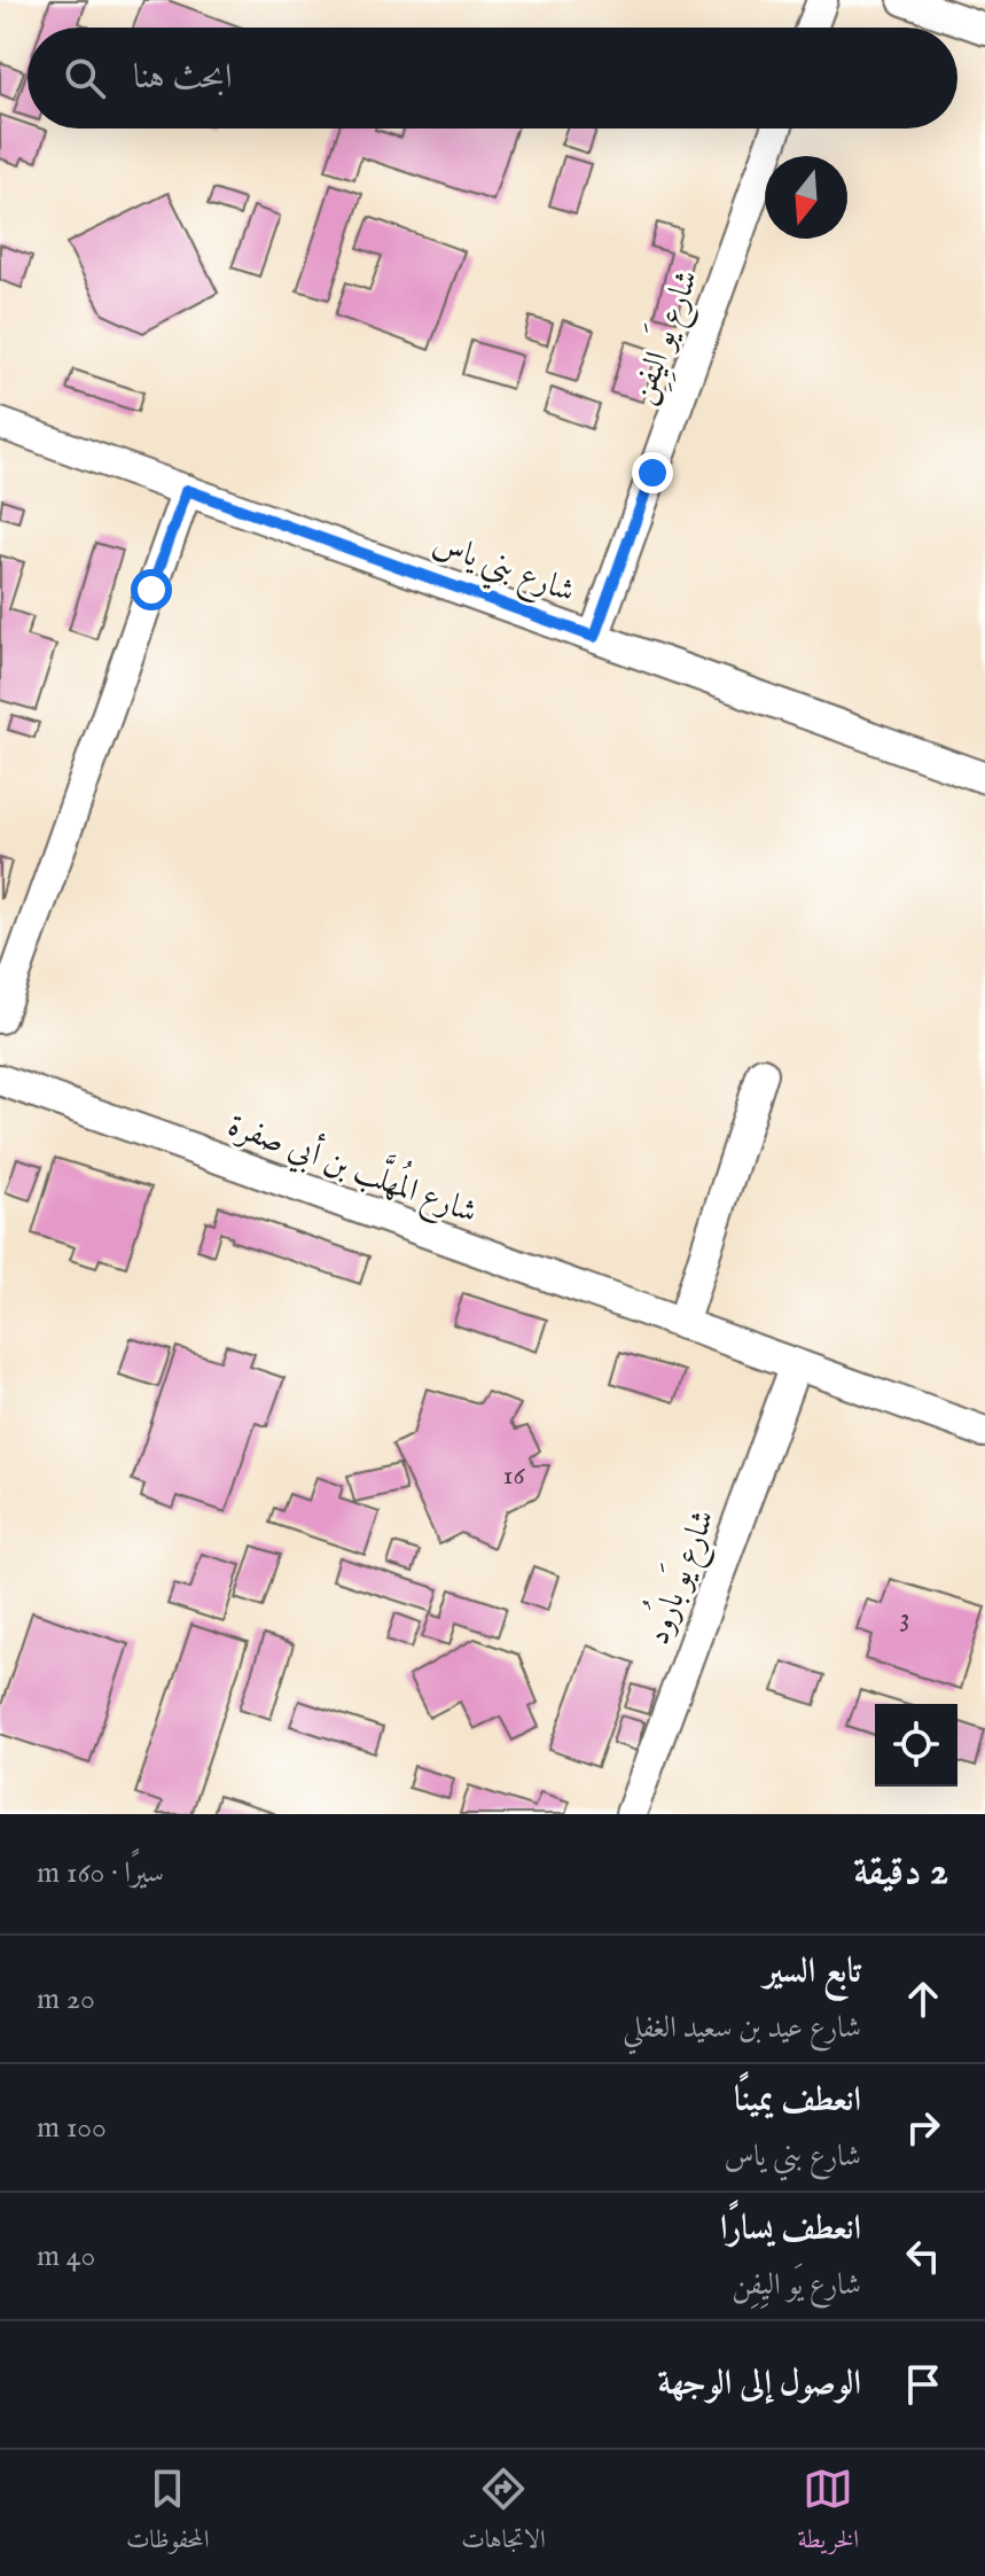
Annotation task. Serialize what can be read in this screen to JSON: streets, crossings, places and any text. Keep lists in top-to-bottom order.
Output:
{
  "streets": {
    "street": [
      "شارع يَو اليِفِن",
      "شارع بني ياس",
      "شارع المُهلَّب بن أبي صفرة",
      "شارع يَو بارُود"
    ]
  },
  "crossings": [
    ["شارع يَو اليِفِن", "شارع بني ياس"],
    ["شارع المُهلَّب بن أبي صفرة", "شارع يَو بارُود"]
  ],
  "house_numbers": ["16", "3"],
  "north": "bottom",
  "page": {
    "search": "ابحث هنا",
    "heading": ["2 دقيقة", "سيرًا · 160 m"],
    "list": [
      ["تابع السير", "شارع عيد بن سعيد الغفلي", "20 m"],
      ["انعطف يمينًا", "شارع بني ياس", "100 m"],
      ["انعطف يسارًا", "شارع يَو اليِفِن", "40 m"],
      "الوصول إلى الوجهة"
    ],
    "nav": ["الخريطة", "الاتجاهات", "المحفوظات"]
  }
}
